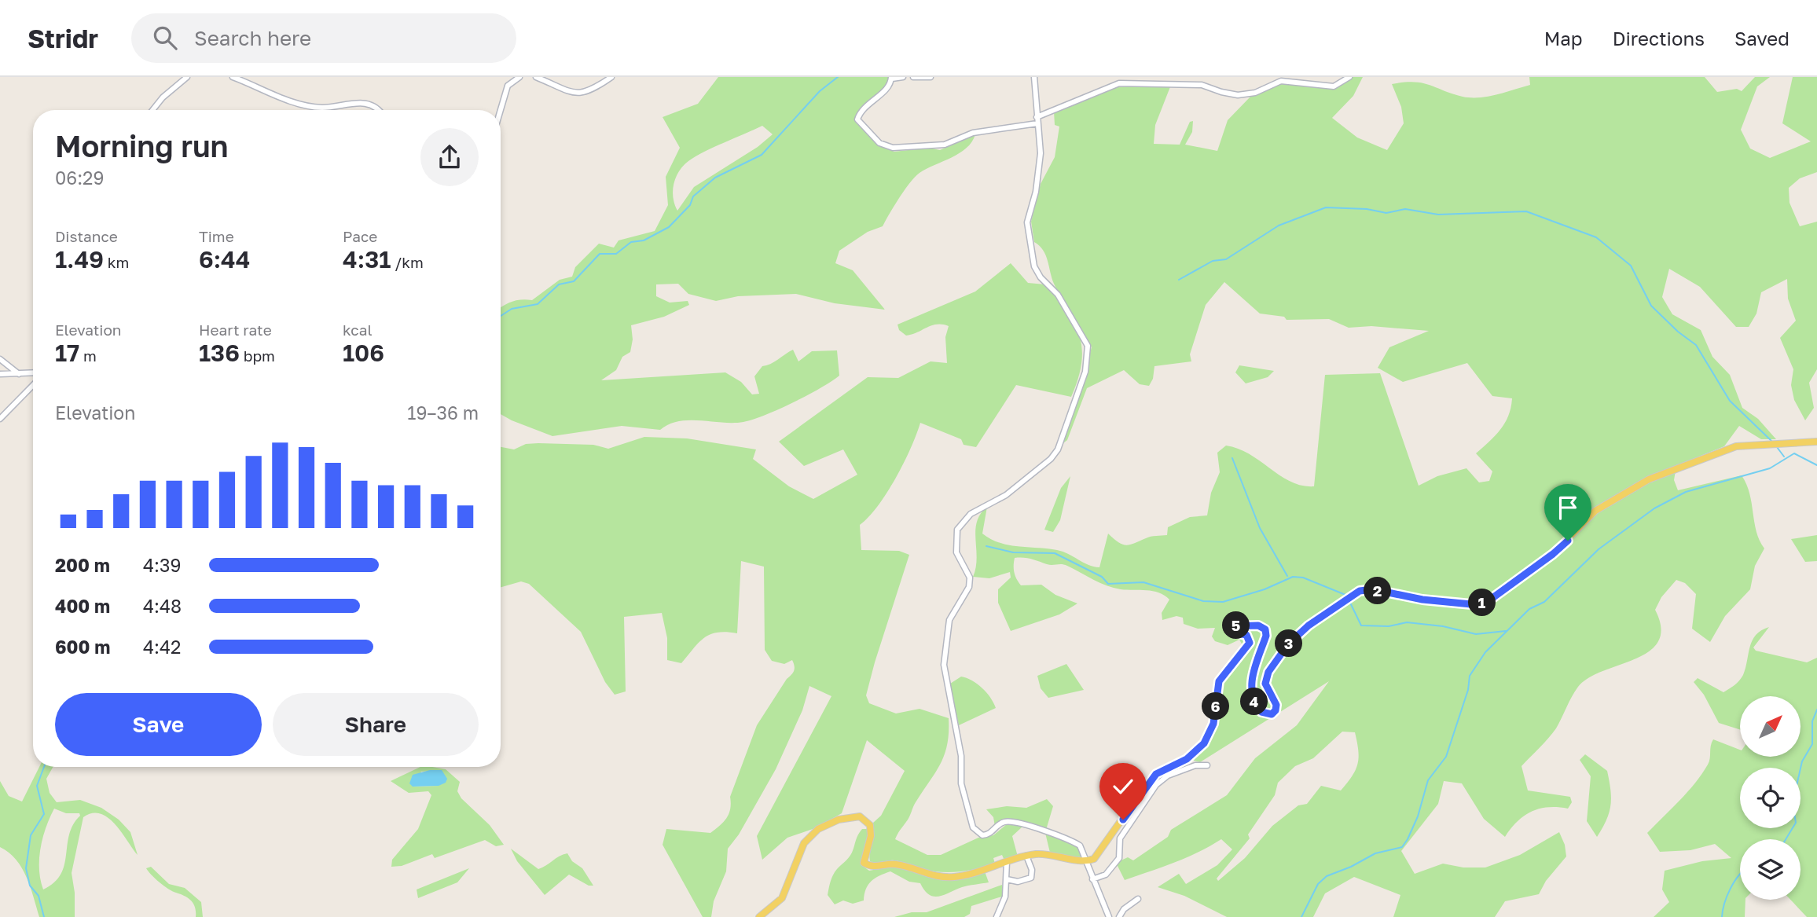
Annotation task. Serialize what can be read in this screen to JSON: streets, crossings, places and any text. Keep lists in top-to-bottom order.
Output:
{
  "north": "top right",
  "page": {
    "header": "Stridr",
    "search": "Search here",
    "nav": ["Map", "Directions", "Saved"],
    "heading": ["Morning run", "06:29"],
    "stats": [
      ["Distance", "1.49 km"],
      ["Time", "6:44"],
      ["Pace", "4:31 /km"],
      ["Elevation", "17 m"],
      ["Heart rate", "136 bpm"],
      ["kcal", "106"]
    ],
    "chart": ["Elevation", "19–36 m"],
    "list": [
      {
        "name": "200 m",
        "note": "4:39"
      },
      {
        "name": "400 m",
        "note": "4:48"
      },
      {
        "name": "600 m",
        "note": "4:42"
      }
    ],
    "pins": [
      "2",
      "1",
      "5",
      "3",
      "4",
      "6"
    ],
    "buttons": ["Save", "Share"]
  }
}
